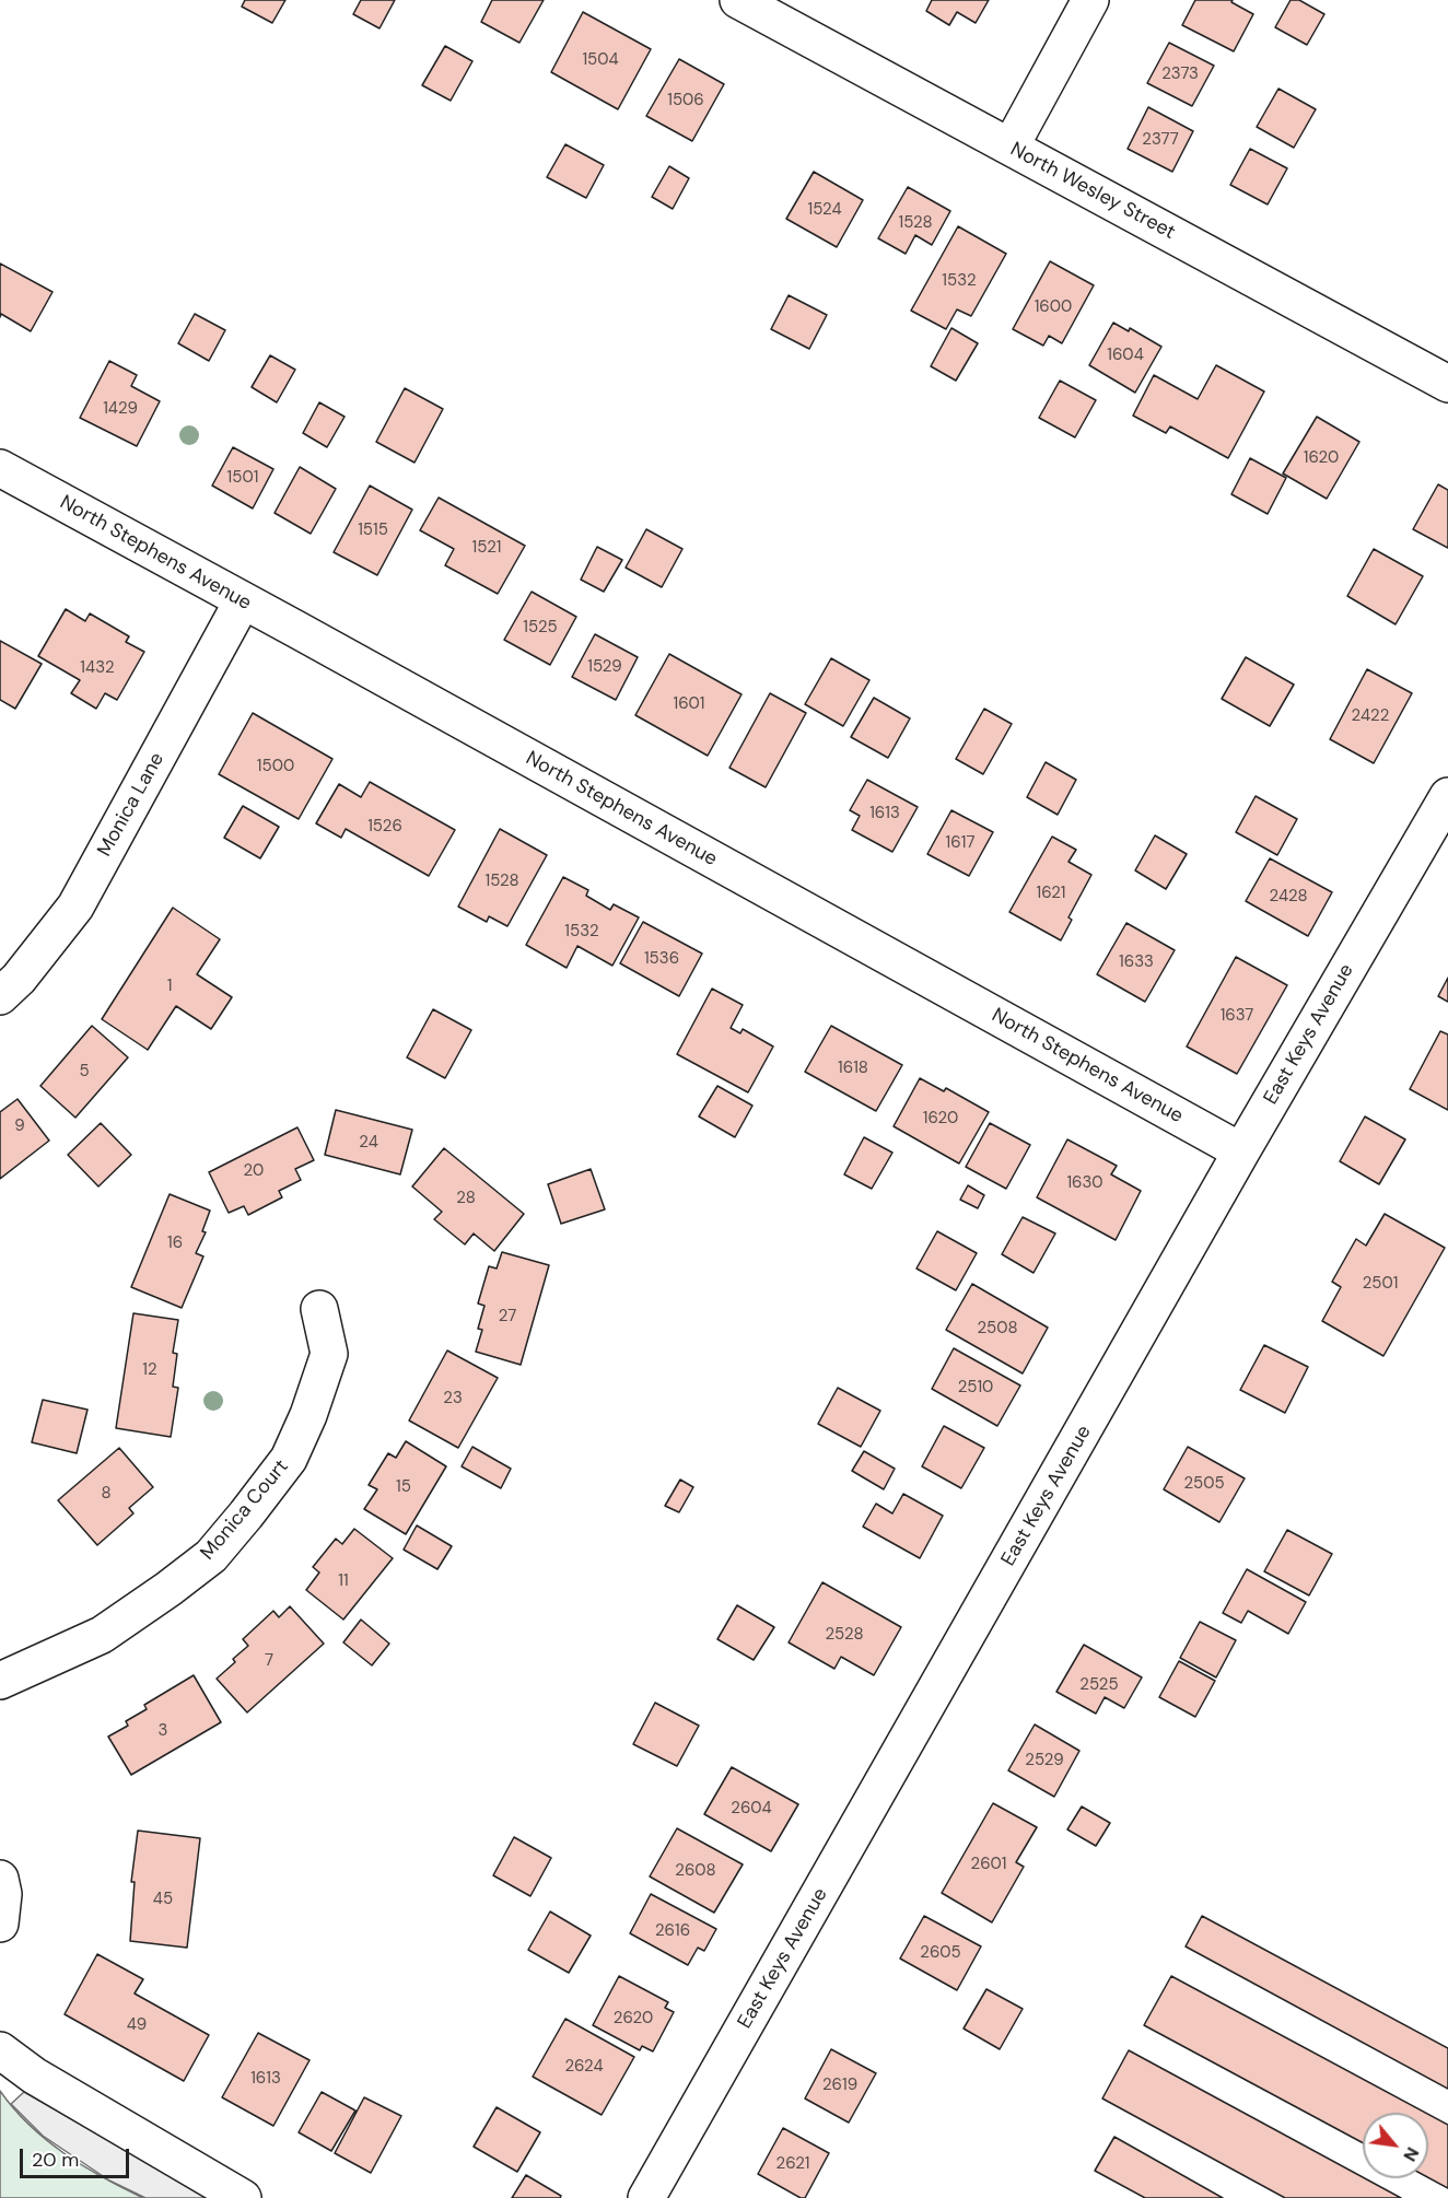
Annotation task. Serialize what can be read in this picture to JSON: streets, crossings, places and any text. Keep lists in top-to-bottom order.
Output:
{
  "streets": {
    "street": [
      "North Wesley Street",
      "North Stephens Avenue",
      "Monica Lane",
      "East Keys Avenue",
      "Monica Court"
    ]
  },
  "crossings": [
    ["North Stephens Avenue", "Monica Lane"],
    ["North Stephens Avenue", "East Keys Avenue"]
  ],
  "house_numbers": [
    "1504",
    "2373",
    "1506",
    "2377",
    "1524",
    "1528",
    "1532",
    "1600",
    "1604",
    "1429",
    "1620",
    "1501",
    "1515",
    "1521",
    "1525",
    "1529",
    "1432",
    "1601",
    "2422",
    "1500",
    "1613",
    "1526",
    "1617",
    "1528",
    "1621",
    "2428",
    "1532",
    "1536",
    "1633",
    "1",
    "1637",
    "1618",
    "5",
    "1620",
    "9",
    "24",
    "20",
    "1630",
    "28",
    "16",
    "2501",
    "27",
    "2508",
    "12",
    "2510",
    "23",
    "2505",
    "15",
    "8",
    "11",
    "2528",
    "7",
    "2525",
    "3",
    "2529",
    "2604",
    "2601",
    "2608",
    "45",
    "2616",
    "2605",
    "2620",
    "49",
    "2624",
    "1613",
    "2619",
    "2621"
  ],
  "scale_bar": "20 m",
  "north": "bottom right"
}
